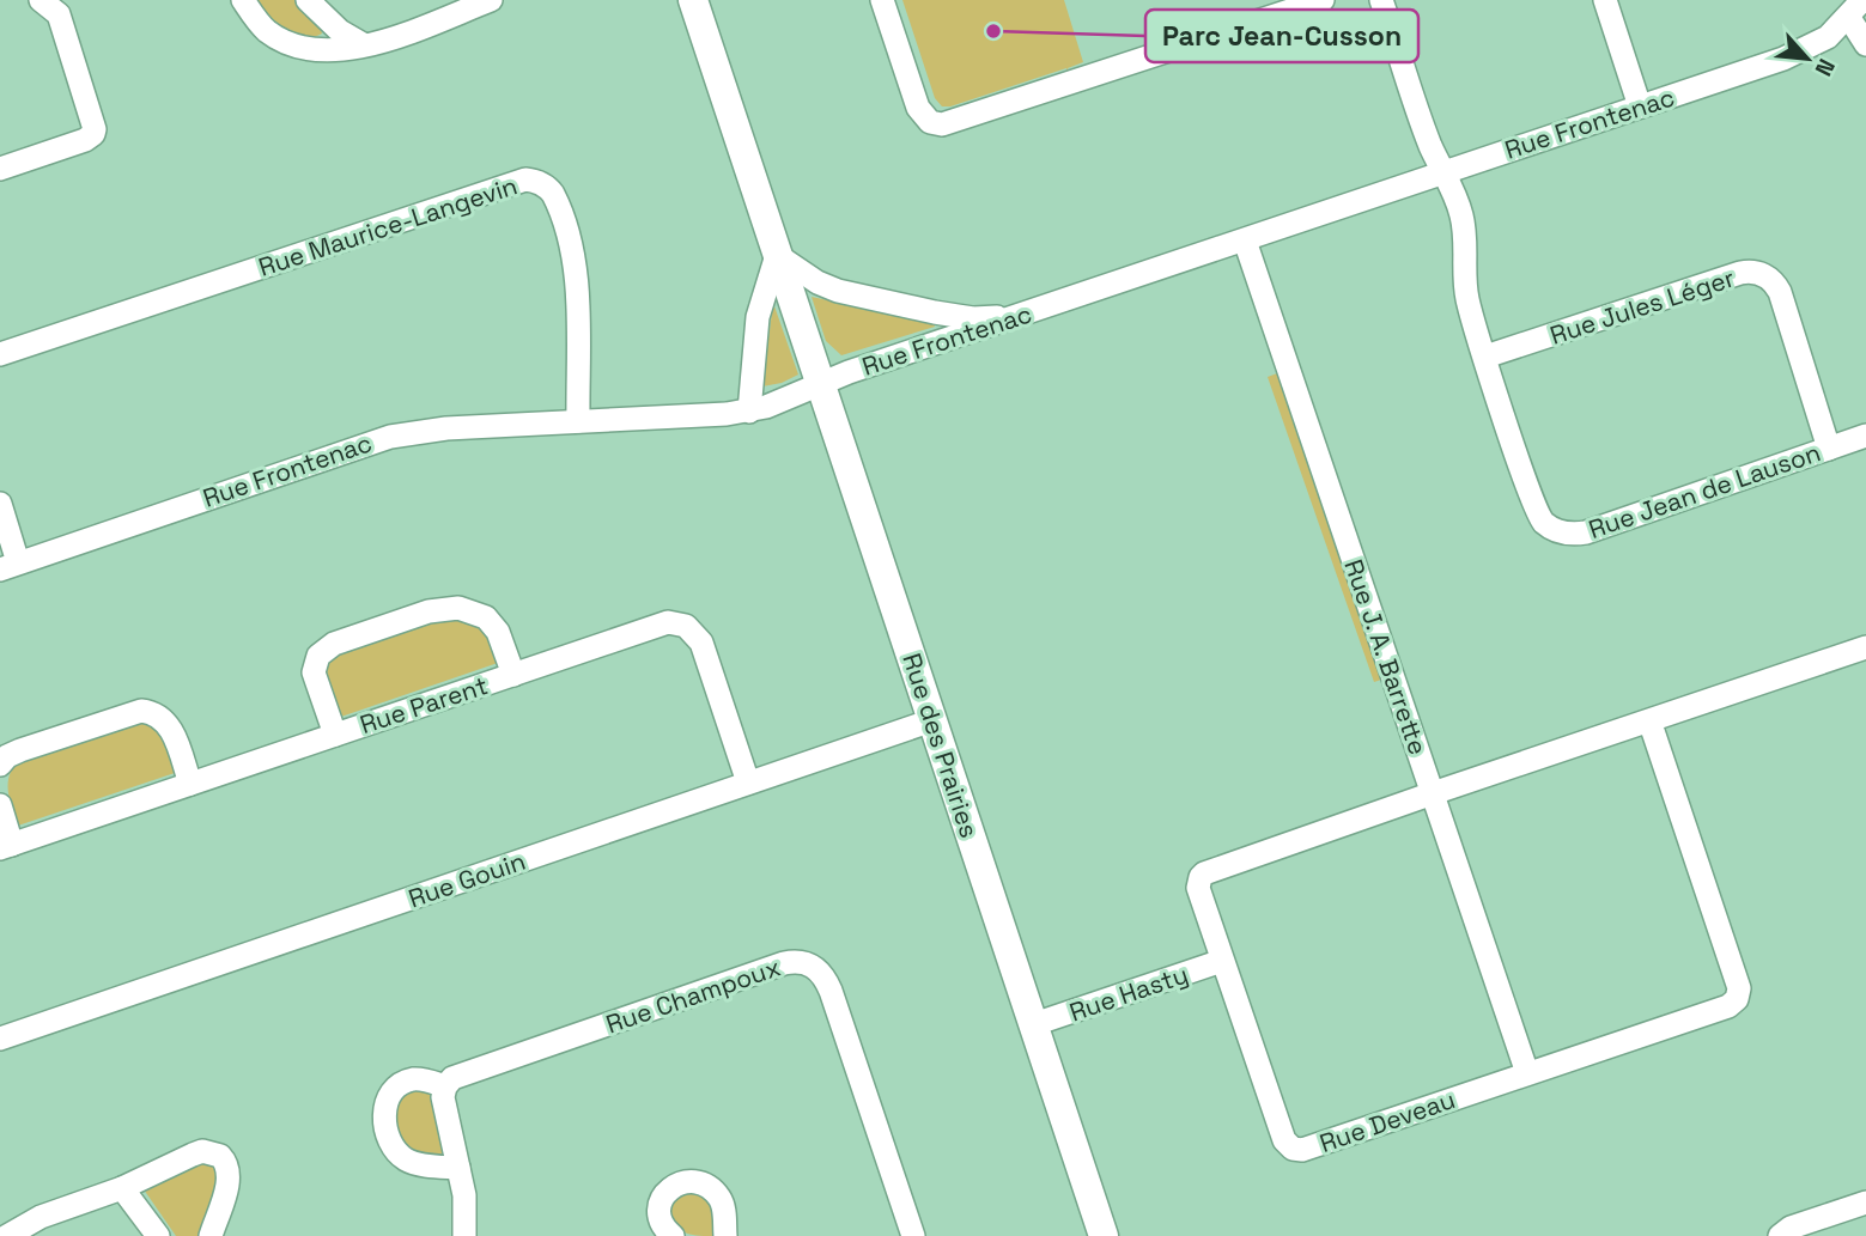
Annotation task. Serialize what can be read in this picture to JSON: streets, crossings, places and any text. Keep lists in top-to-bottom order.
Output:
{
  "streets": {
    "main road": ["Rue des Prairies"],
    "street": [
      "Rue Frontenac",
      "Rue Maurice-Langevin",
      "Rue Jules Léger",
      "Rue Jean de Lauson",
      "Rue J. A. Barrette",
      "Rue Parent",
      "Rue Gouin",
      "Rue Hasty",
      "Rue Champoux",
      "Rue Deveau"
    ]
  },
  "crossings": [
    ["Rue Frontenac", "Rue Maurice-Langevin"],
    ["Rue Frontenac", "Rue Jean de Lauson"],
    ["Rue Frontenac", "Rue J. A. Barrette"],
    ["Rue Frontenac", "Rue des Prairies"],
    ["Rue Jules Léger", "Rue Jean de Lauson"],
    ["Rue J. A. Barrette", "Rue Deveau"],
    ["Rue Parent", "Rue Gouin"],
    ["Rue des Prairies", "Rue Gouin"],
    ["Rue des Prairies", "Rue Hasty"],
    ["Rue Hasty", "Rue Deveau"]
  ],
  "places": ["Parc Jean-Cusson"],
  "north": "bottom right"
}
